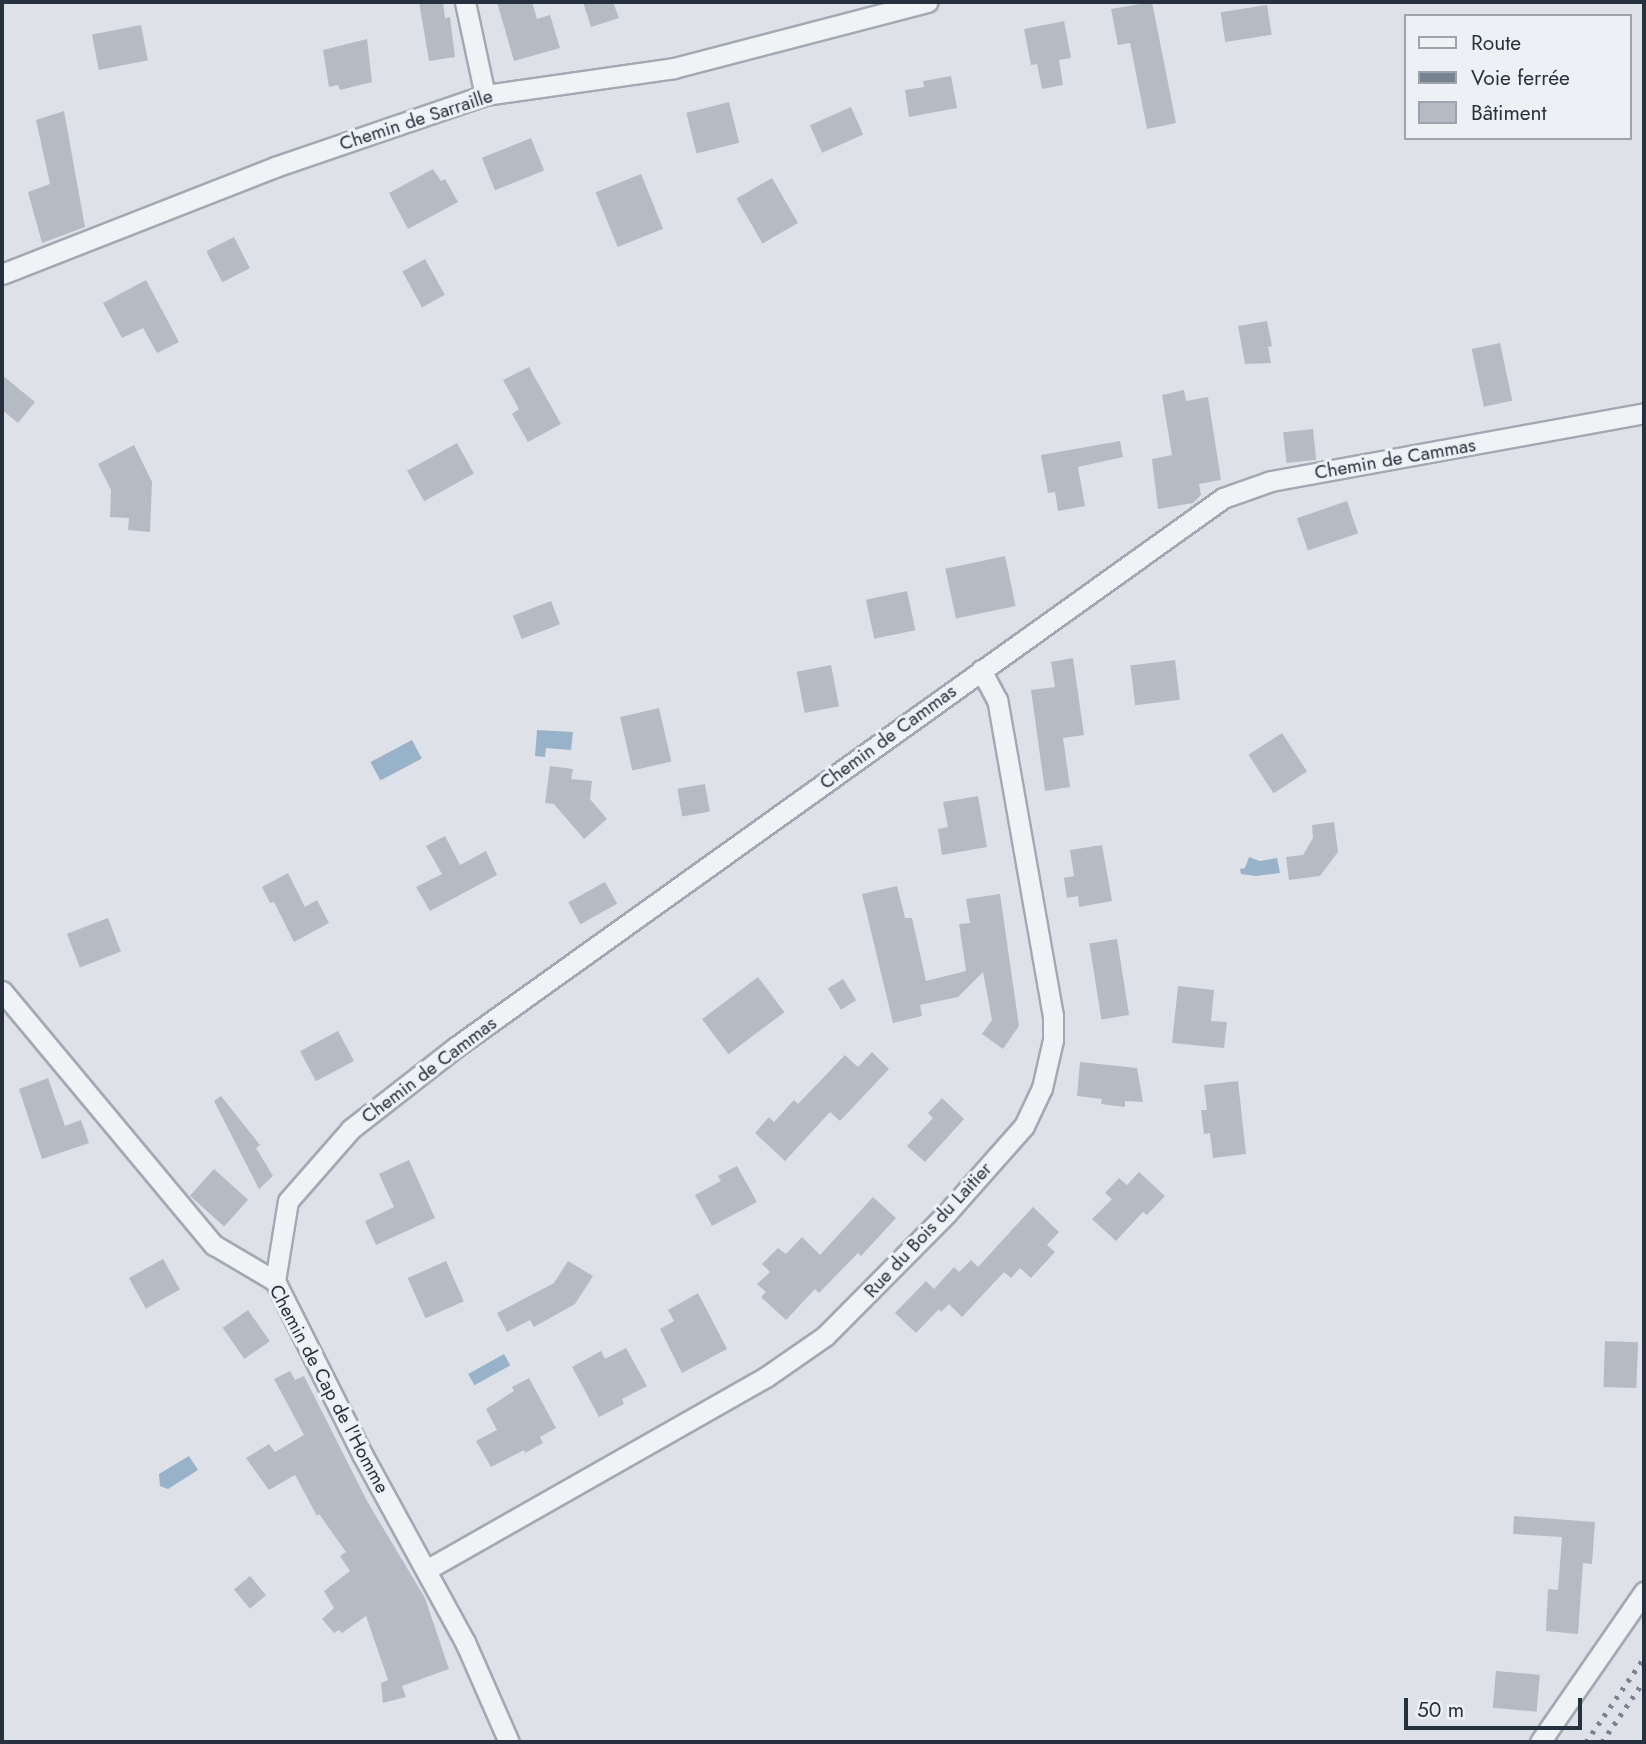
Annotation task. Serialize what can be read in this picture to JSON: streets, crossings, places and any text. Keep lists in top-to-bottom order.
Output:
{
  "streets": {
    "street": [
      "Chemin de Sarraille",
      "Chemin de Cammas",
      "Rue du Bois du Laitier",
      "Chemin de Cap de l'Homme"
    ]
  },
  "crossings": [
    ["Chemin de Cammas", "Rue du Bois du Laitier"],
    ["Chemin de Cammas", "Chemin de Cap de l'Homme"],
    ["Rue du Bois du Laitier", "Chemin de Cap de l'Homme"]
  ],
  "legend": ["Route", "Voie ferrée", "Bâtiment"],
  "scale_bar": "50 m"
}
